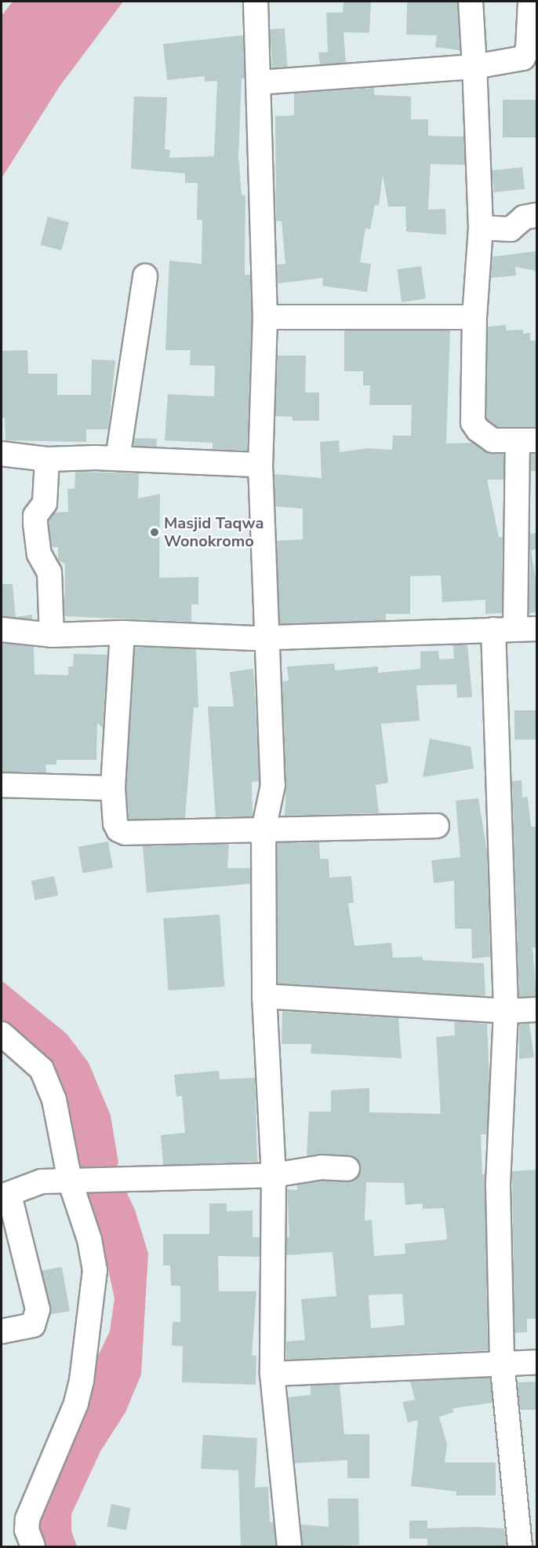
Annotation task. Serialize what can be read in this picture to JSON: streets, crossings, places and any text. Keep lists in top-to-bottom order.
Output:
{
  "places": ["Masjid Taqwa Wonokromo"]
}
